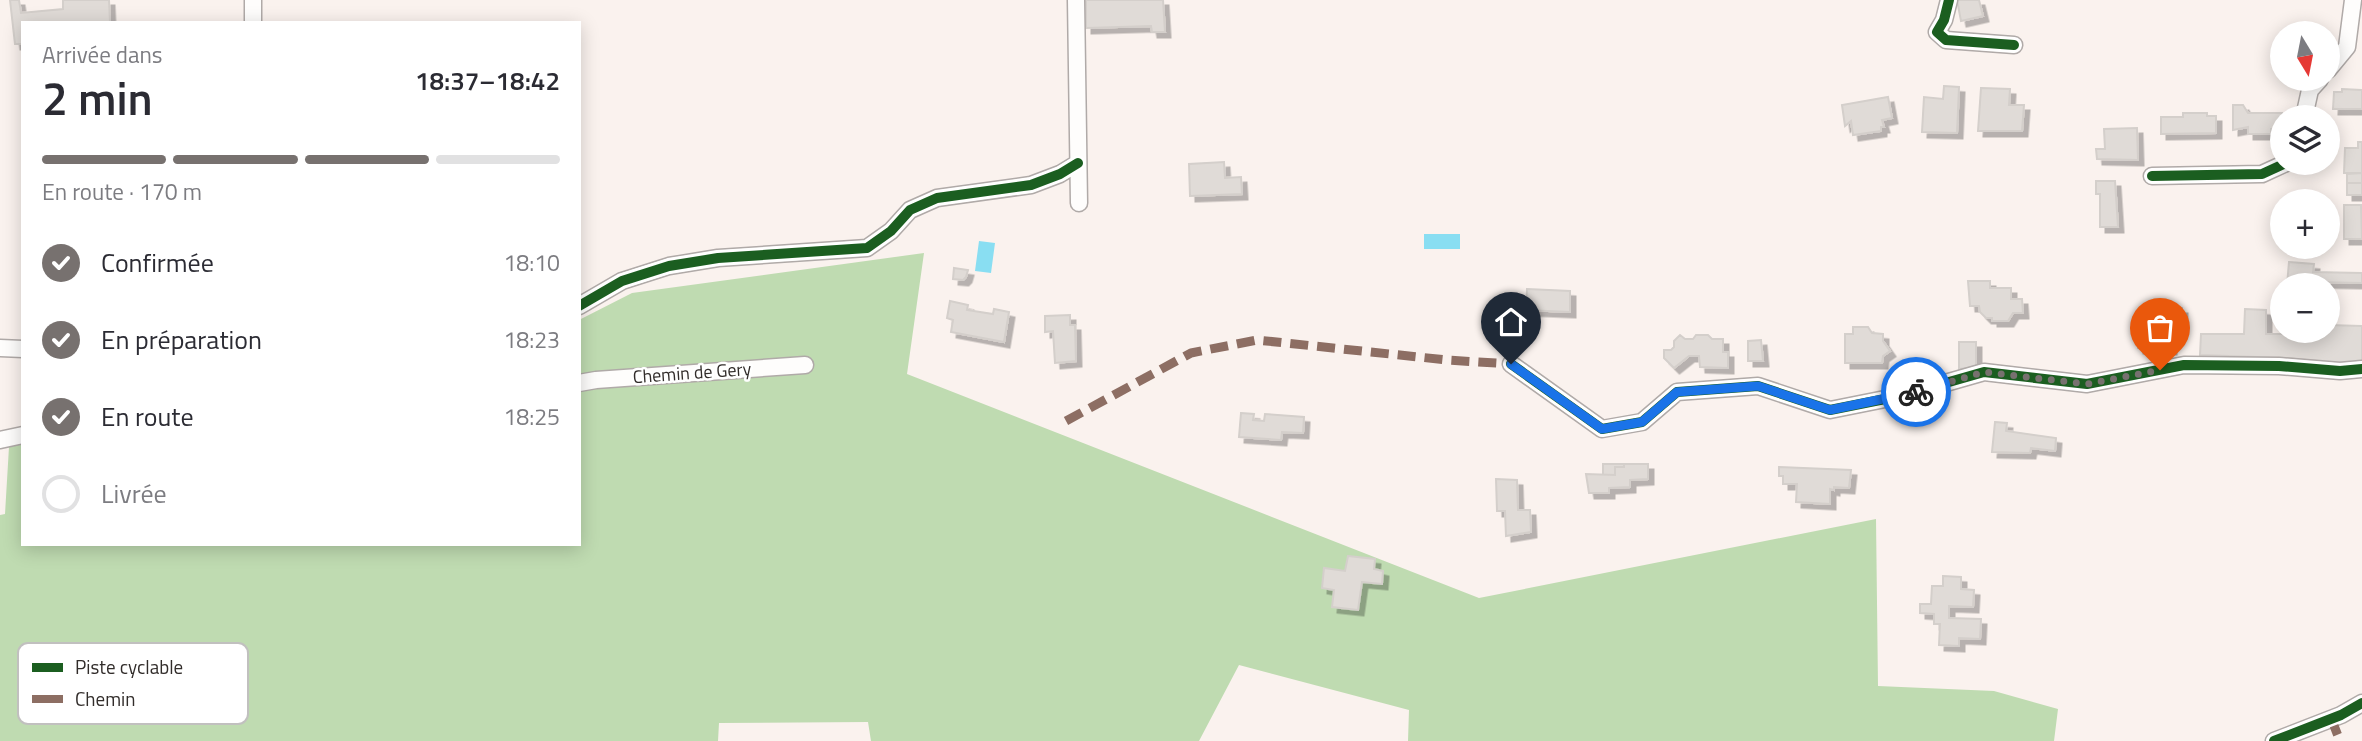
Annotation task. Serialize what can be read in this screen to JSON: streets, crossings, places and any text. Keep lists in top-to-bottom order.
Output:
{
  "streets": {
    "street": ["Chemin de Gery"]
  },
  "legend": ["Piste cyclable", "Chemin"],
  "north": "bottom",
  "page": {
    "map_buttons": ["+", "−"],
    "heading": ["2 min", "Arrivée dans", "18:37–18:42"],
    "bar": "En route · 170 m",
    "list": [
      ["Confirmée", "18:10"],
      ["En préparation", "18:23"],
      ["En route", "18:25"],
      "Livrée"
    ]
  }
}
